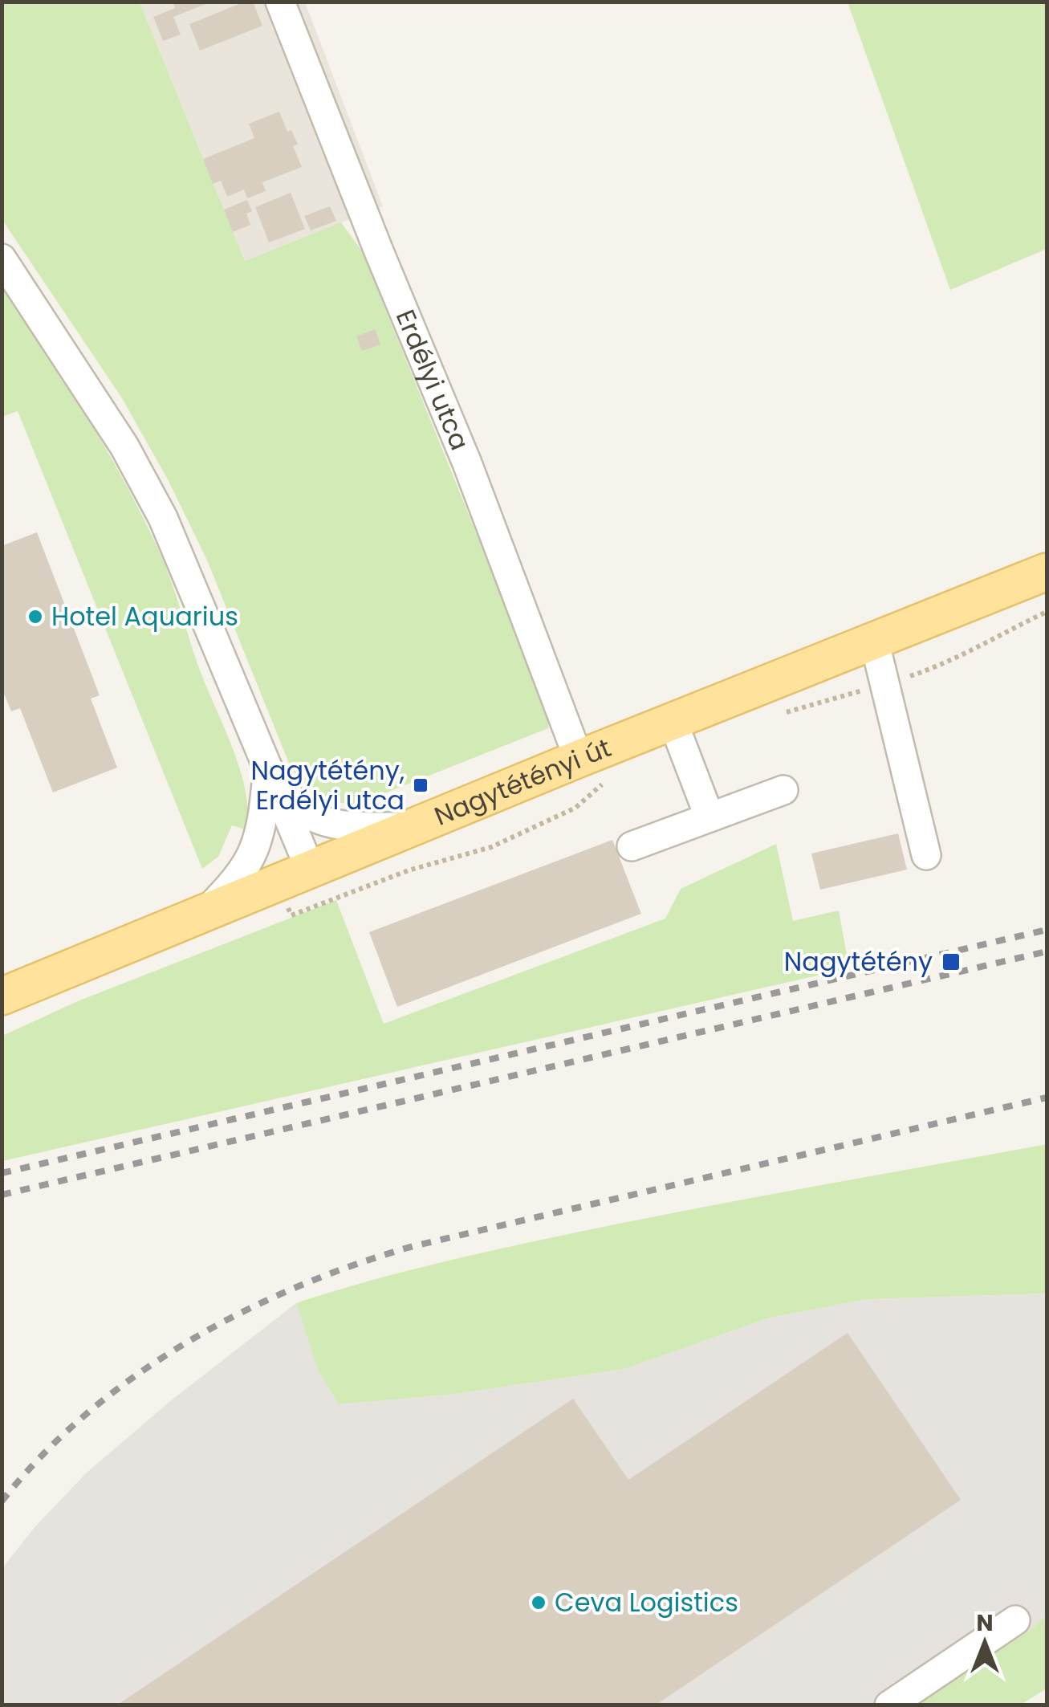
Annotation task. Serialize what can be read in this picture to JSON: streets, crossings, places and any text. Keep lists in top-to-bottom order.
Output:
{
  "streets": {
    "main road": ["Nagytétényi út"],
    "street": ["Erdélyi utca"]
  },
  "crossings": [
    ["Erdélyi utca", "Nagytétényi út"]
  ],
  "places": {
    "other": ["Hotel Aquarius", "Ceva Logistics"],
    "transit": ["Nagytétény, Erdélyi utca", "Nagytétény"]
  },
  "north": "top"
}
